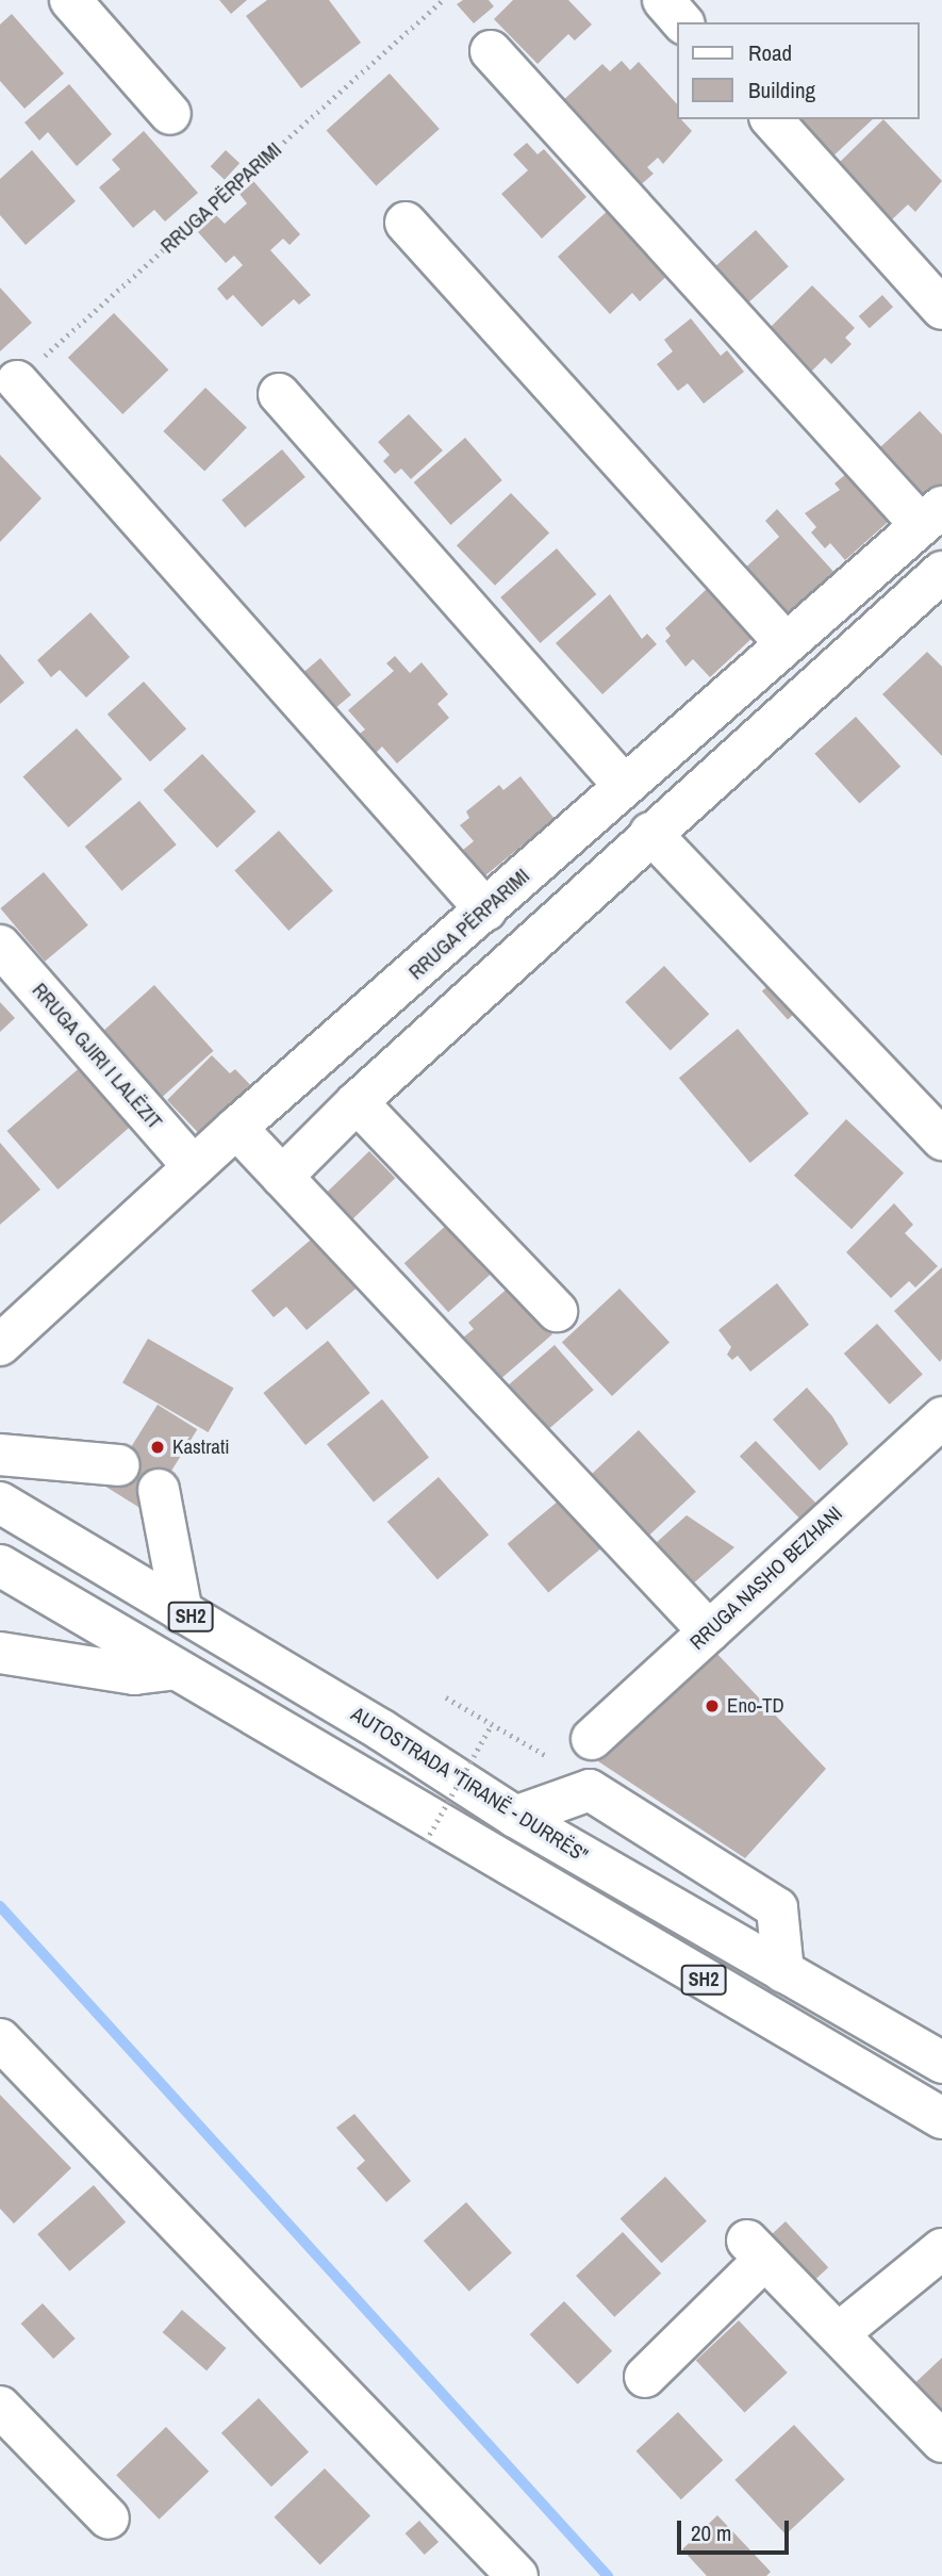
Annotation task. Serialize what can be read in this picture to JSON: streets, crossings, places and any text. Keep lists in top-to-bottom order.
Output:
{
  "streets": {
    "main road": [
      "RRUGA PËRPARIMI",
      "RRUGA GJIRI I LALËZIT",
      "RRUGA NASHO BEZHANI",
      "SH2",
      "AUTOSTRADA \"TIRANË - DURRËS\""
    ]
  },
  "crossings": [
    ["RRUGA PËRPARIMI", "RRUGA GJIRI I LALËZIT"]
  ],
  "places": ["Kastrati", "Eno-TD"],
  "legend": ["Road", "Building"],
  "scale_bar": "20 m"
}
